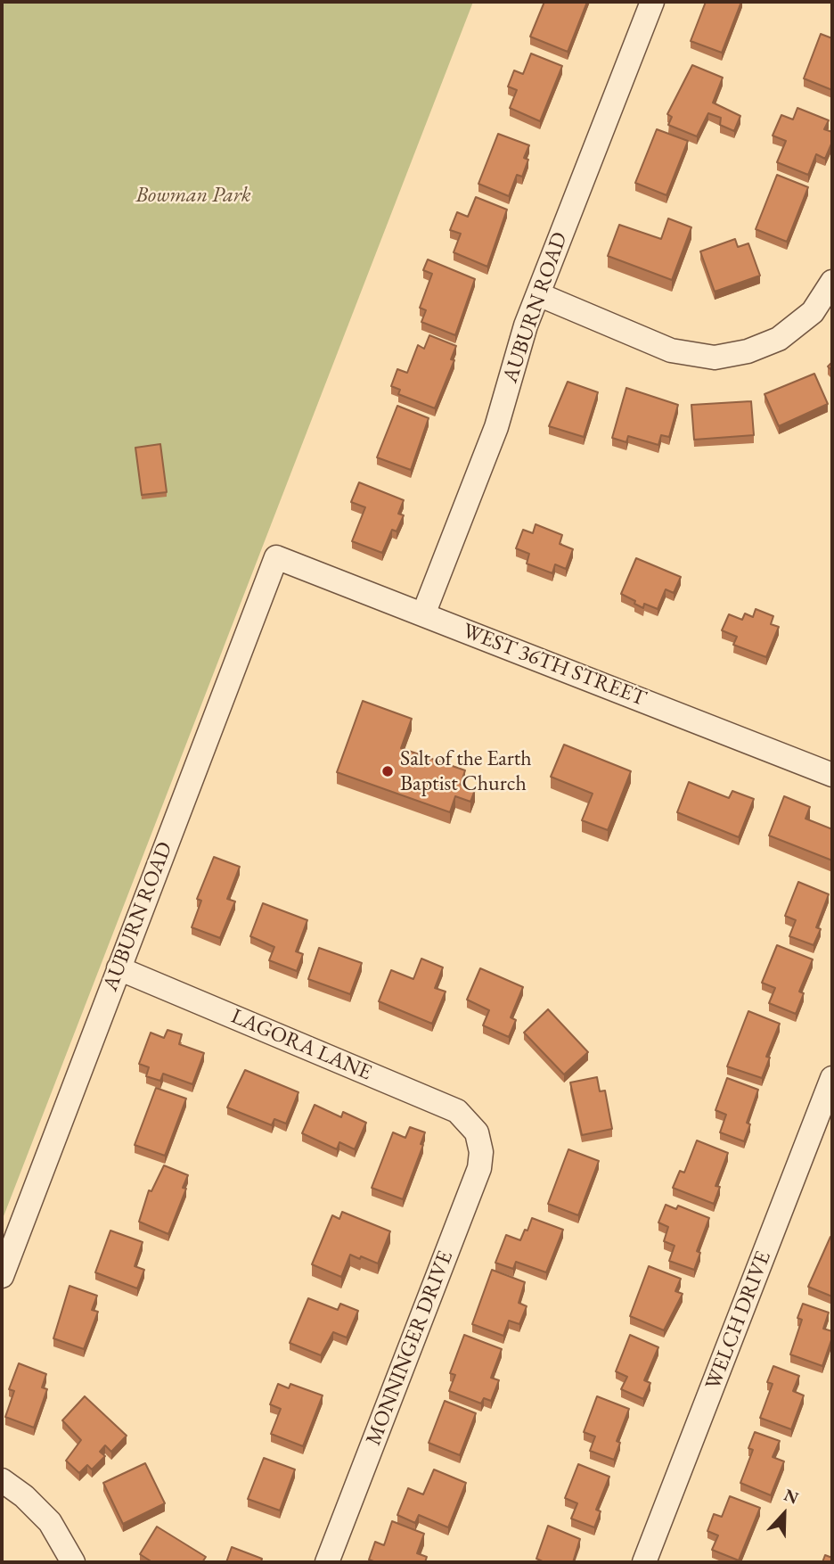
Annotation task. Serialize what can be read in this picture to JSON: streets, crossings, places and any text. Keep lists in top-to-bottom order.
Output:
{
  "streets": {
    "street": [
      "AUBURN ROAD",
      "WEST 36TH STREET",
      "LAGORA LANE",
      "WELCH DRIVE",
      "MONNINGER DRIVE"
    ]
  },
  "crossings": [
    ["AUBURN ROAD", "WEST 36TH STREET"],
    ["AUBURN ROAD", "LAGORA LANE"],
    ["LAGORA LANE", "MONNINGER DRIVE"]
  ],
  "parks": ["Bowman Park"],
  "places": ["Salt of the Earth Baptist Church"],
  "north": "top"
}
